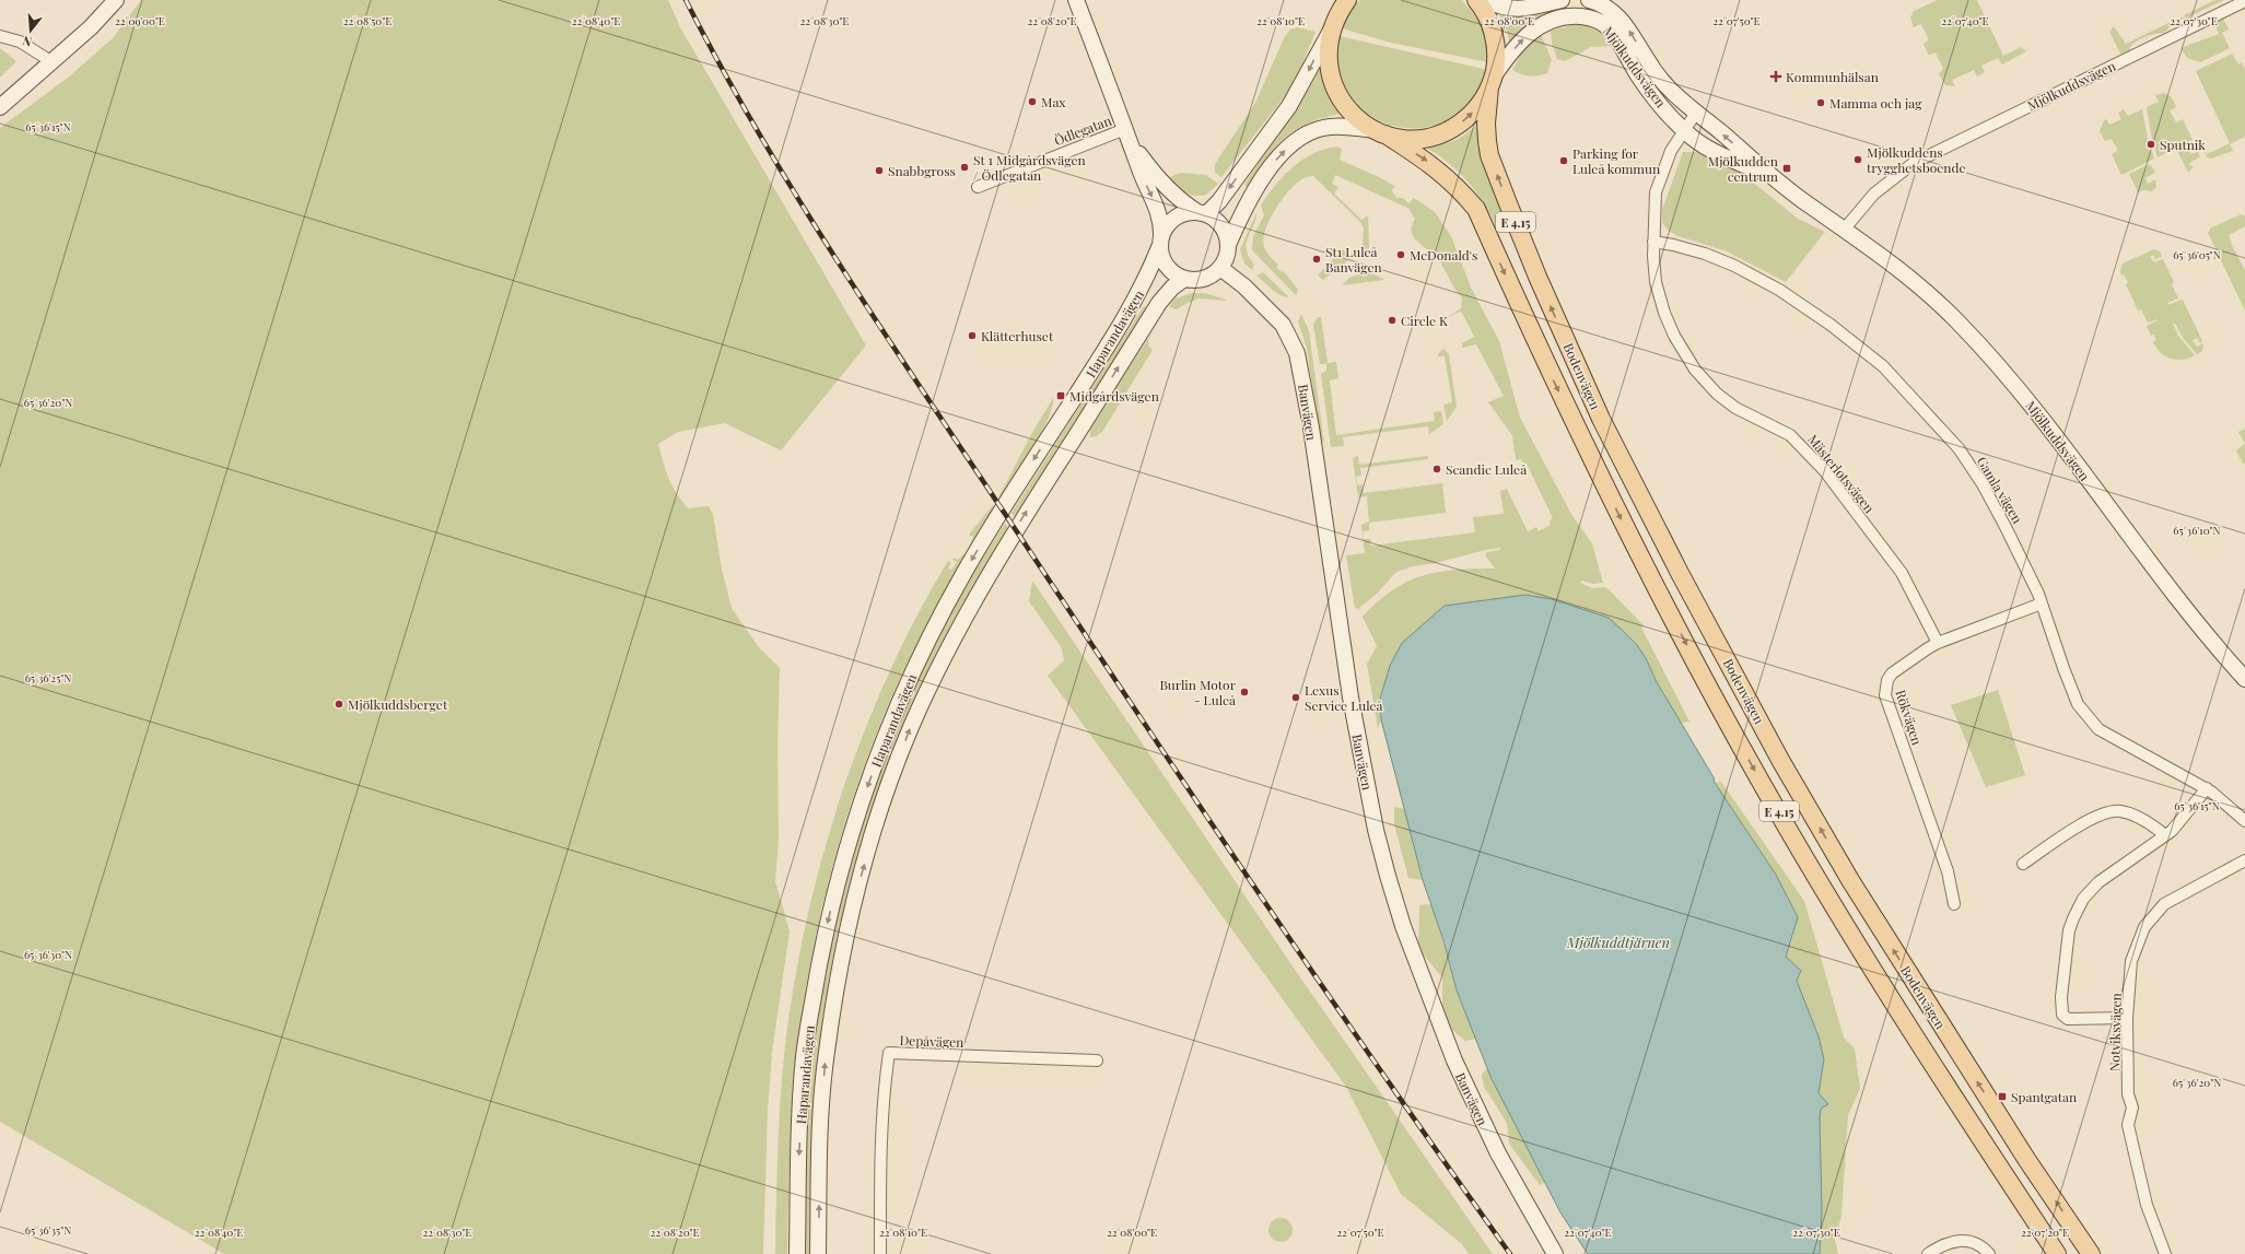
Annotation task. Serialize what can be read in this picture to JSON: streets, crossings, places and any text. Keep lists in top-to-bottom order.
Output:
{
  "streets": {
    "main road": ["E 4.15", "Bodenvägen"],
    "street": [
      "Mjölkuddsvägen",
      "Ödlegatan",
      "Haparandavägen",
      "Banvägen",
      "Mästerlotsvägen",
      "Gamla vägen",
      "Rökvägen",
      "Notviksvägen",
      "Depåvägen"
    ]
  },
  "crossings": [
    ["Mjölkuddsvägen", "Bodenvägen"],
    ["Mjölkuddsvägen", "Mästerlotsvägen"],
    ["Haparandavägen", "Banvägen"],
    ["Mästerlotsvägen", "Gamla vägen"],
    ["Mästerlotsvägen", "Rökvägen"],
    ["Gamla vägen", "Rökvägen"]
  ],
  "water": ["Mjölkuddtjärnen"],
  "places": {
    "health": ["Kommunhälsan"],
    "other": [
      "Max",
      "Mamma och jag",
      "Sputnik",
      "Mjölkuddens trygghetsboende",
      "Parking for Luleå kommun",
      "St 1 Midgårdsvägen / Ödlegatan",
      "Snabbgross",
      "McDonald's",
      "St1 Luleå Banvägen",
      "Circle K",
      "Klätterhuset",
      "Scandic Luleå",
      "Burlin Motor - Luleå",
      "Lexus Service Luleå",
      "Mjölkuddsberget"
    ],
    "transit": ["Mjölkudden centrum", "Midgårdsvägen", "Spantgatan"]
  },
  "north": "bottom",
  "coordinates": [
    "22°09'00\"E",
    "22°08'50\"E",
    "22°08'40\"E",
    "22°08'30\"E",
    "22°08'20\"E",
    "22°08'10\"E",
    "22°08'00\"E",
    "22°07'50\"E",
    "22°07'40\"E",
    "22°07'30\"E",
    "65°36'15\"N",
    "65°36'05\"N",
    "65°36'20\"N",
    "65°36'10\"N",
    "65°36'25\"N",
    "65°36'30\"N",
    "65°36'35\"N",
    "22°07'20\"E"
  ]
}
